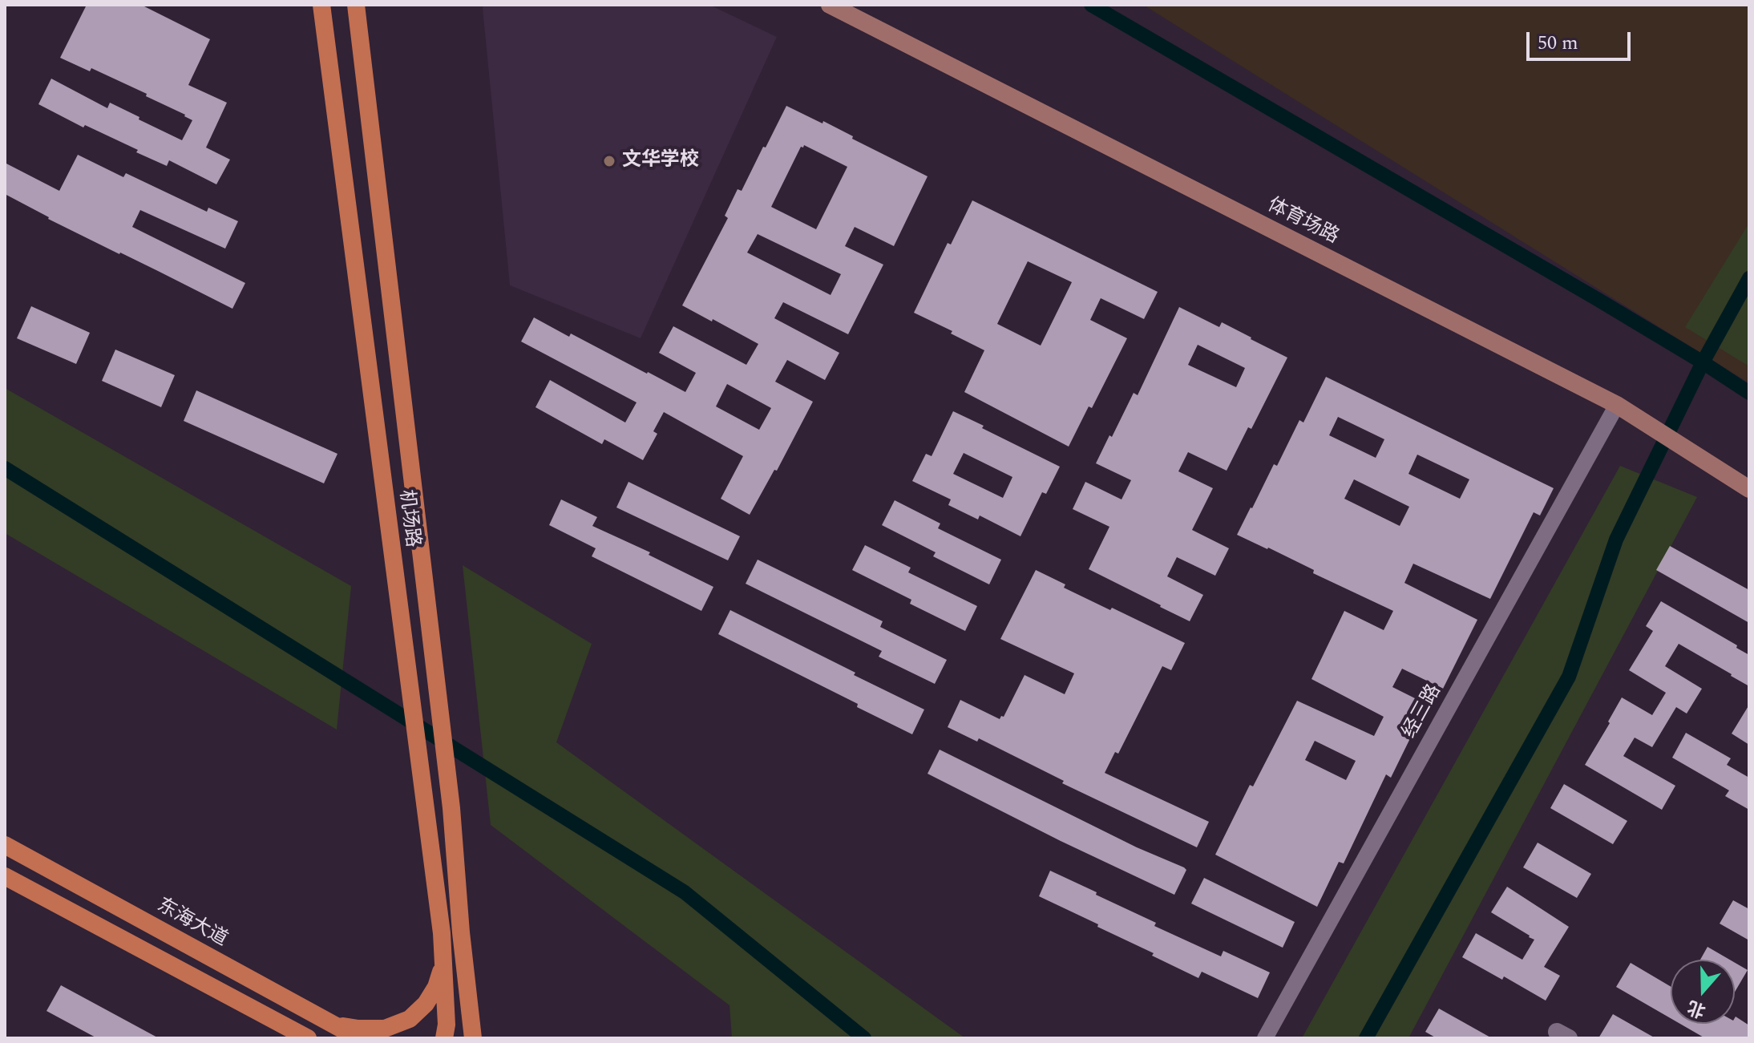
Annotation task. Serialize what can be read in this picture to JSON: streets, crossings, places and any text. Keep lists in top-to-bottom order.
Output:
{
  "streets": {
    "main road": ["体育场路", "机场路", "东海大道"],
    "street": ["经三路"]
  },
  "crossings": [
    ["体育场路", "经三路"]
  ],
  "places": ["文华学校"],
  "scale_bar": "50 m",
  "north": "bottom"
}
